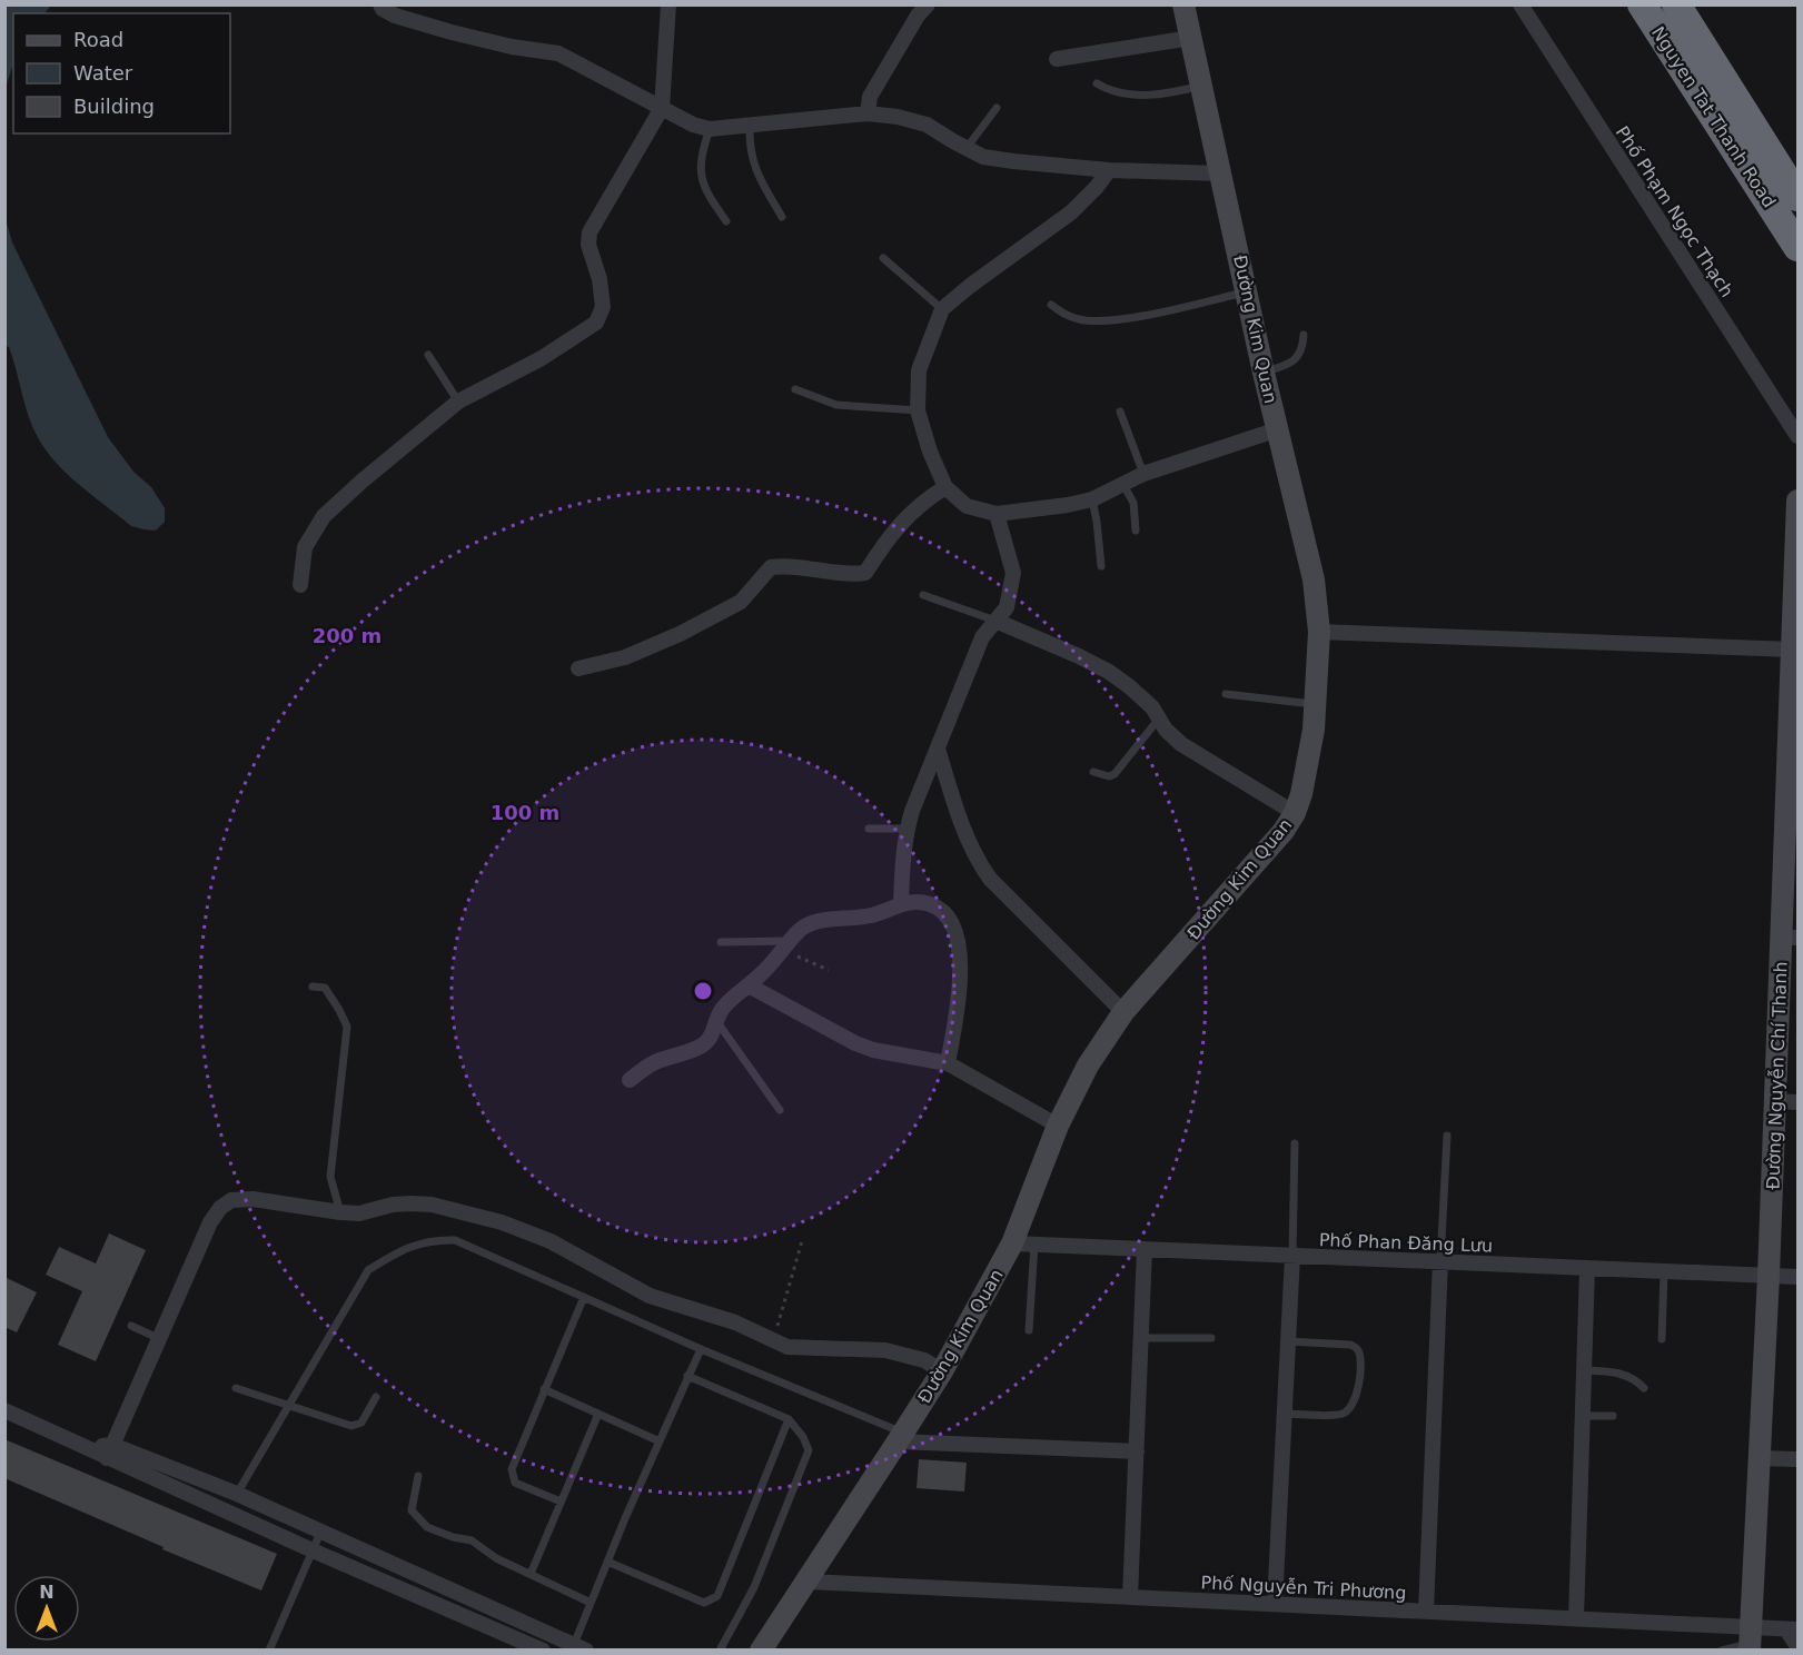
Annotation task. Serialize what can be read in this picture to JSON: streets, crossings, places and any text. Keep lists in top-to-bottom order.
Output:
{
  "streets": {
    "highway": ["Nguyen Tat Thanh Road"],
    "main road": ["Đường Kim Quan", "Đường Nguyễn Chí Thanh"],
    "street": ["Phố Phạm Ngọc Thạch", "Phố Phan Đăng Lưu", "Phố Nguyễn Tri Phương"]
  },
  "crossings": [
    ["Đường Kim Quan", "Phố Phan Đăng Lưu"],
    ["Đường Kim Quan", "Phố Nguyễn Tri Phương"],
    ["Đường Nguyễn Chí Thanh", "Phố Phan Đăng Lưu"],
    ["Đường Nguyễn Chí Thanh", "Phố Nguyễn Tri Phương"]
  ],
  "legend": ["Road", "Water", "Building"],
  "north": "top",
  "rings": ["200 m", "100 m"]
}
